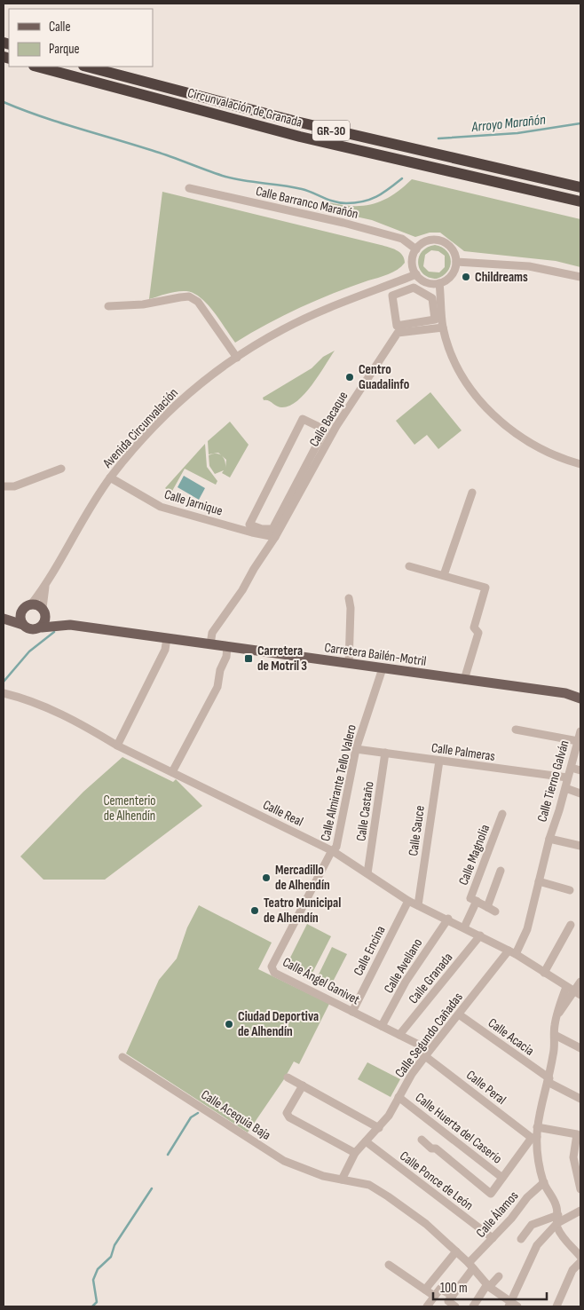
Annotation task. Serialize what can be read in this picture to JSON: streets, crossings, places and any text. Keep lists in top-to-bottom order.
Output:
{
  "streets": {
    "highway": ["Circunvalación de Granada", "GR-30"],
    "main road": ["Carretera Bailén-Motril"],
    "street": [
      "Calle Barranco Marañón",
      "Calle Bacaque",
      "Avenida Circunvalación",
      "Calle Jarnique",
      "Calle Palmeras",
      "Calle Tierno Galván",
      "Calle Almirante Tello Valero",
      "Calle Castaño",
      "Calle Real",
      "Calle Sauce",
      "Calle Magnolia",
      "Calle Encina",
      "Calle Avellano",
      "Calle Granada",
      "Calle Ángel Ganivet",
      "Calle Segundo Cañadas",
      "Calle Acacia",
      "Calle Peral",
      "Calle Acequia Baja",
      "Calle Huerta del Caserío",
      "Calle Ponce de León",
      "Calle Álamos"
    ]
  },
  "crossings": [
    ["Calle Barranco Marañón", "Avenida Circunvalación"],
    ["Calle Bacaque", "Calle Jarnique"],
    ["Calle Bacaque", "Carretera Bailén-Motril"],
    ["Avenida Circunvalación", "Calle Jarnique"],
    ["Carretera Bailén-Motril", "Calle Almirante Tello Valero"],
    ["Calle Palmeras", "Calle Tierno Galván"],
    ["Calle Palmeras", "Calle Almirante Tello Valero"],
    ["Calle Palmeras", "Calle Castaño"],
    ["Calle Palmeras", "Calle Sauce"],
    ["Calle Tierno Galván", "Calle Real"],
    ["Calle Tierno Galván", "Calle Segundo Cañadas"],
    ["Calle Almirante Tello Valero", "Calle Real"],
    ["Calle Almirante Tello Valero", "Calle Ángel Ganivet"],
    ["Calle Castaño", "Calle Real"],
    ["Calle Real", "Calle Sauce"],
    ["Calle Real", "Calle Magnolia"],
    ["Calle Real", "Calle Encina"],
    ["Calle Real", "Calle Avellano"],
    ["Calle Real", "Calle Granada"],
    ["Calle Real", "Calle Ángel Ganivet"],
    ["Calle Real", "Calle Segundo Cañadas"],
    ["Calle Encina", "Calle Ángel Ganivet"],
    ["Calle Avellano", "Calle Ángel Ganivet"],
    ["Calle Granada", "Calle Ángel Ganivet"],
    ["Calle Ángel Ganivet", "Calle Segundo Cañadas"],
    ["Calle Ángel Ganivet", "Calle Peral"],
    ["Calle Segundo Cañadas", "Calle Acacia"],
    ["Calle Segundo Cañadas", "Calle Peral"],
    ["Calle Segundo Cañadas", "Calle Acequia Baja"],
    ["Calle Segundo Cañadas", "Calle Huerta del Caserío"],
    ["Calle Segundo Cañadas", "Calle Ponce de León"],
    ["Calle Peral", "Calle Huerta del Caserío"],
    ["Calle Acequia Baja", "Calle Álamos"],
    ["Calle Ponce de León", "Calle Álamos"]
  ],
  "water": ["Arroyo Marañón"],
  "parks": ["Cementerio de Alhendín"],
  "places": {
    "other": [
      "Childreams",
      "Centro Guadalinfo",
      "Mercadillo de Alhendín",
      "Teatro Municipal de Alhendín",
      "Ciudad Deportiva de Alhendín"
    ],
    "transit": ["Carretera de Motril 3"]
  },
  "legend": ["Calle", "Parque"],
  "scale_bar": "100 m"
}
